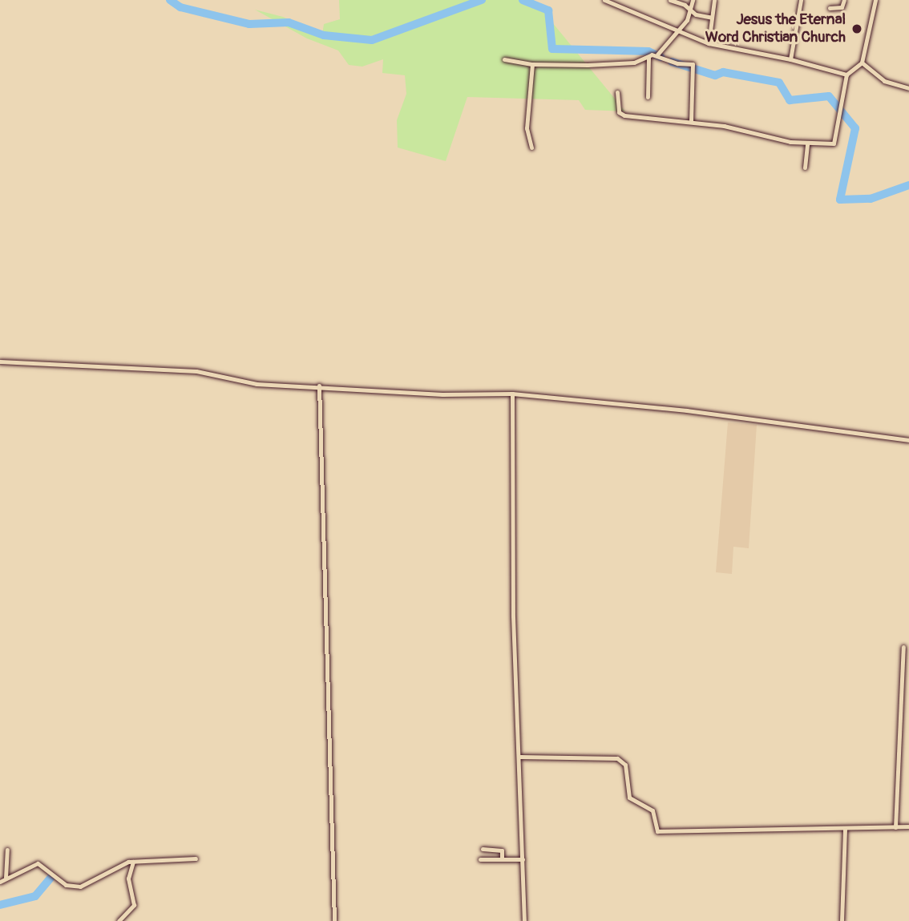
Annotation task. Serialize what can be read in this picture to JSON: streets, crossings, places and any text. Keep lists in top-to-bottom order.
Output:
{
  "places": ["Jesus the Eternal Word Christian Church"]
}
